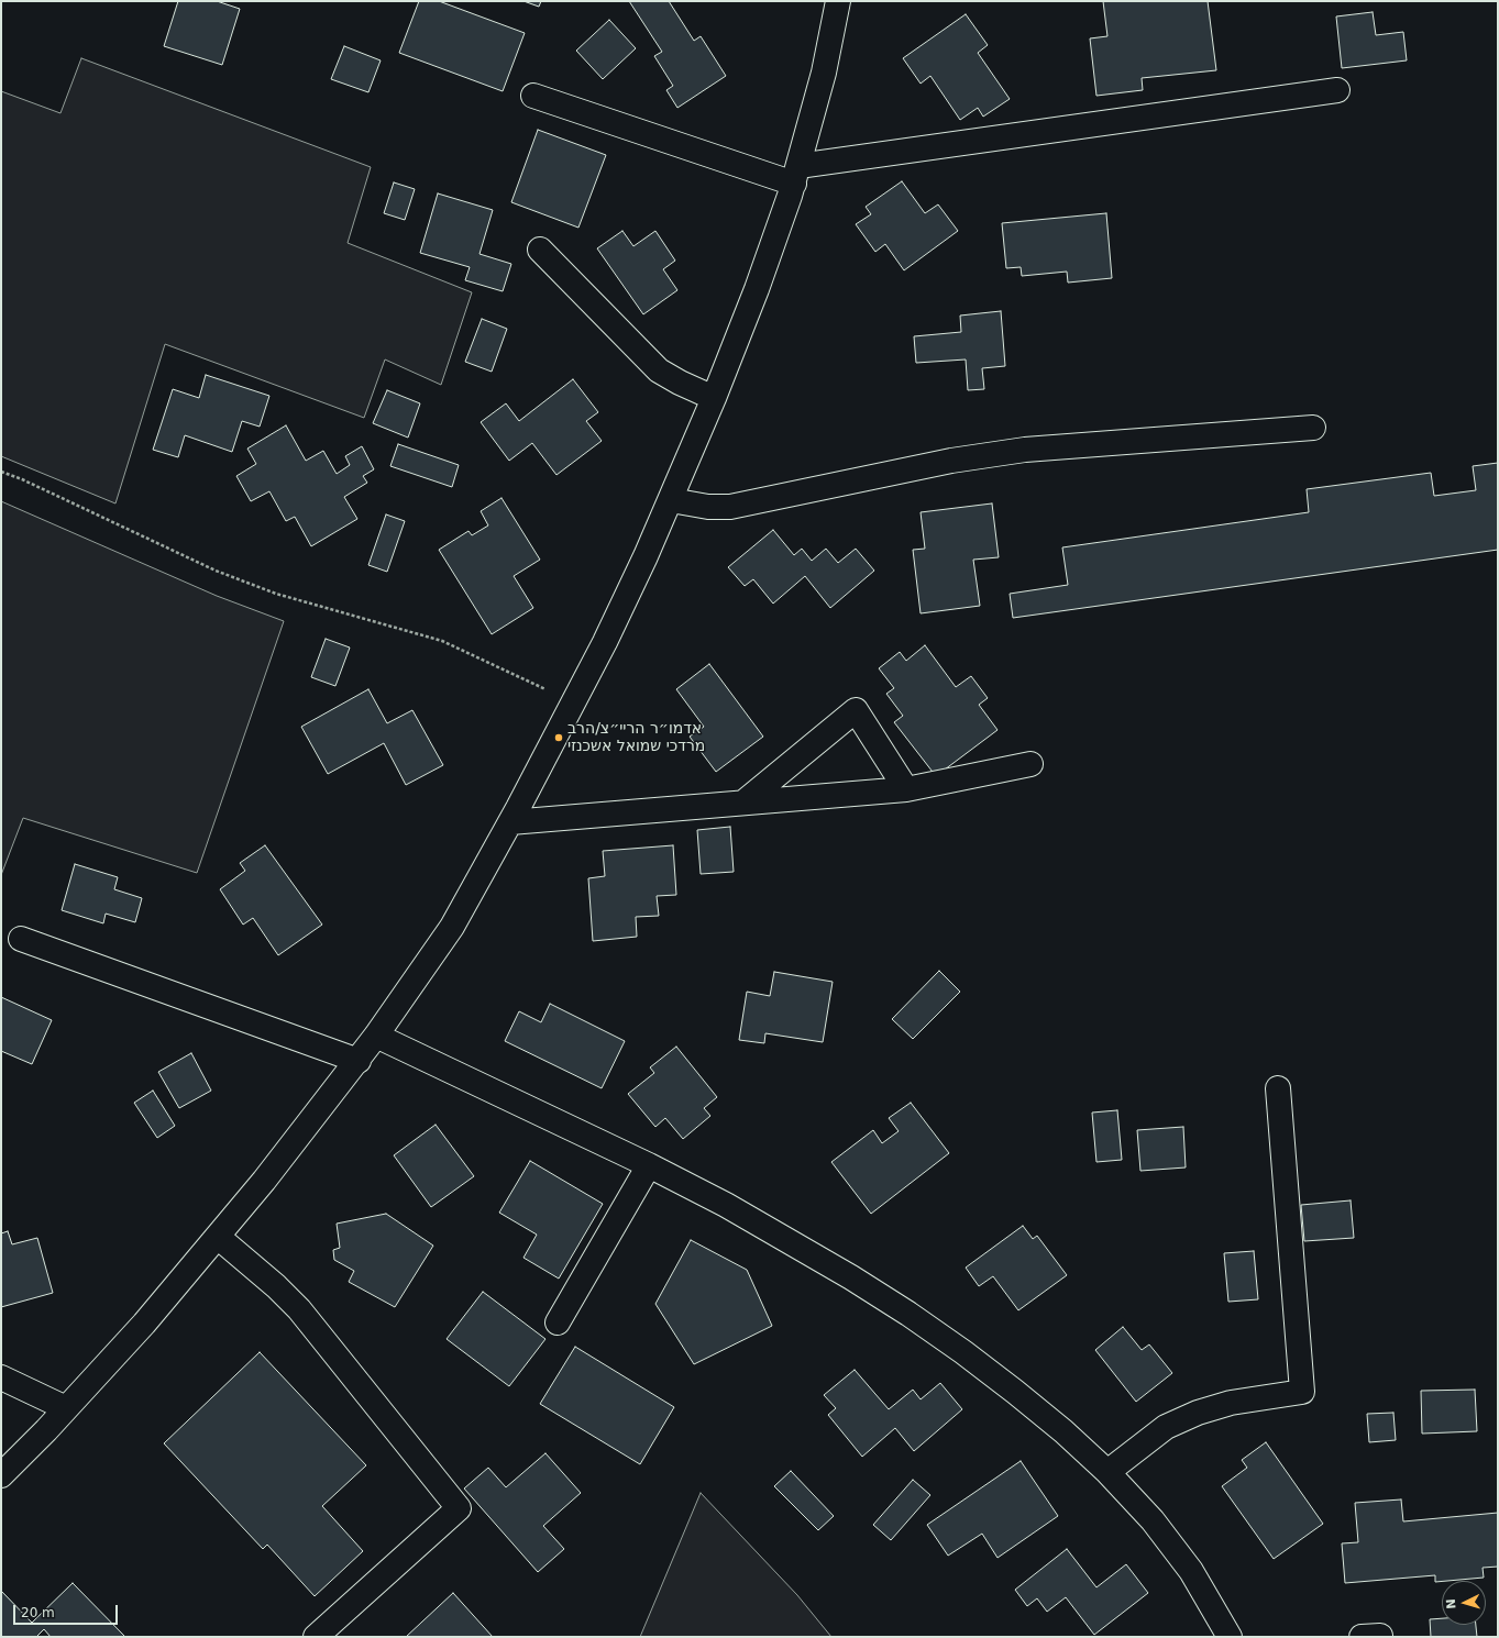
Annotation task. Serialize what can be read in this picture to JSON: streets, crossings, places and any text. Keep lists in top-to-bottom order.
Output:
{
  "places": ["אדמו״ר הריי״צ/הרב מרדכי שמואל אשכנזי"],
  "scale_bar": "20 m",
  "north": "left"
}
